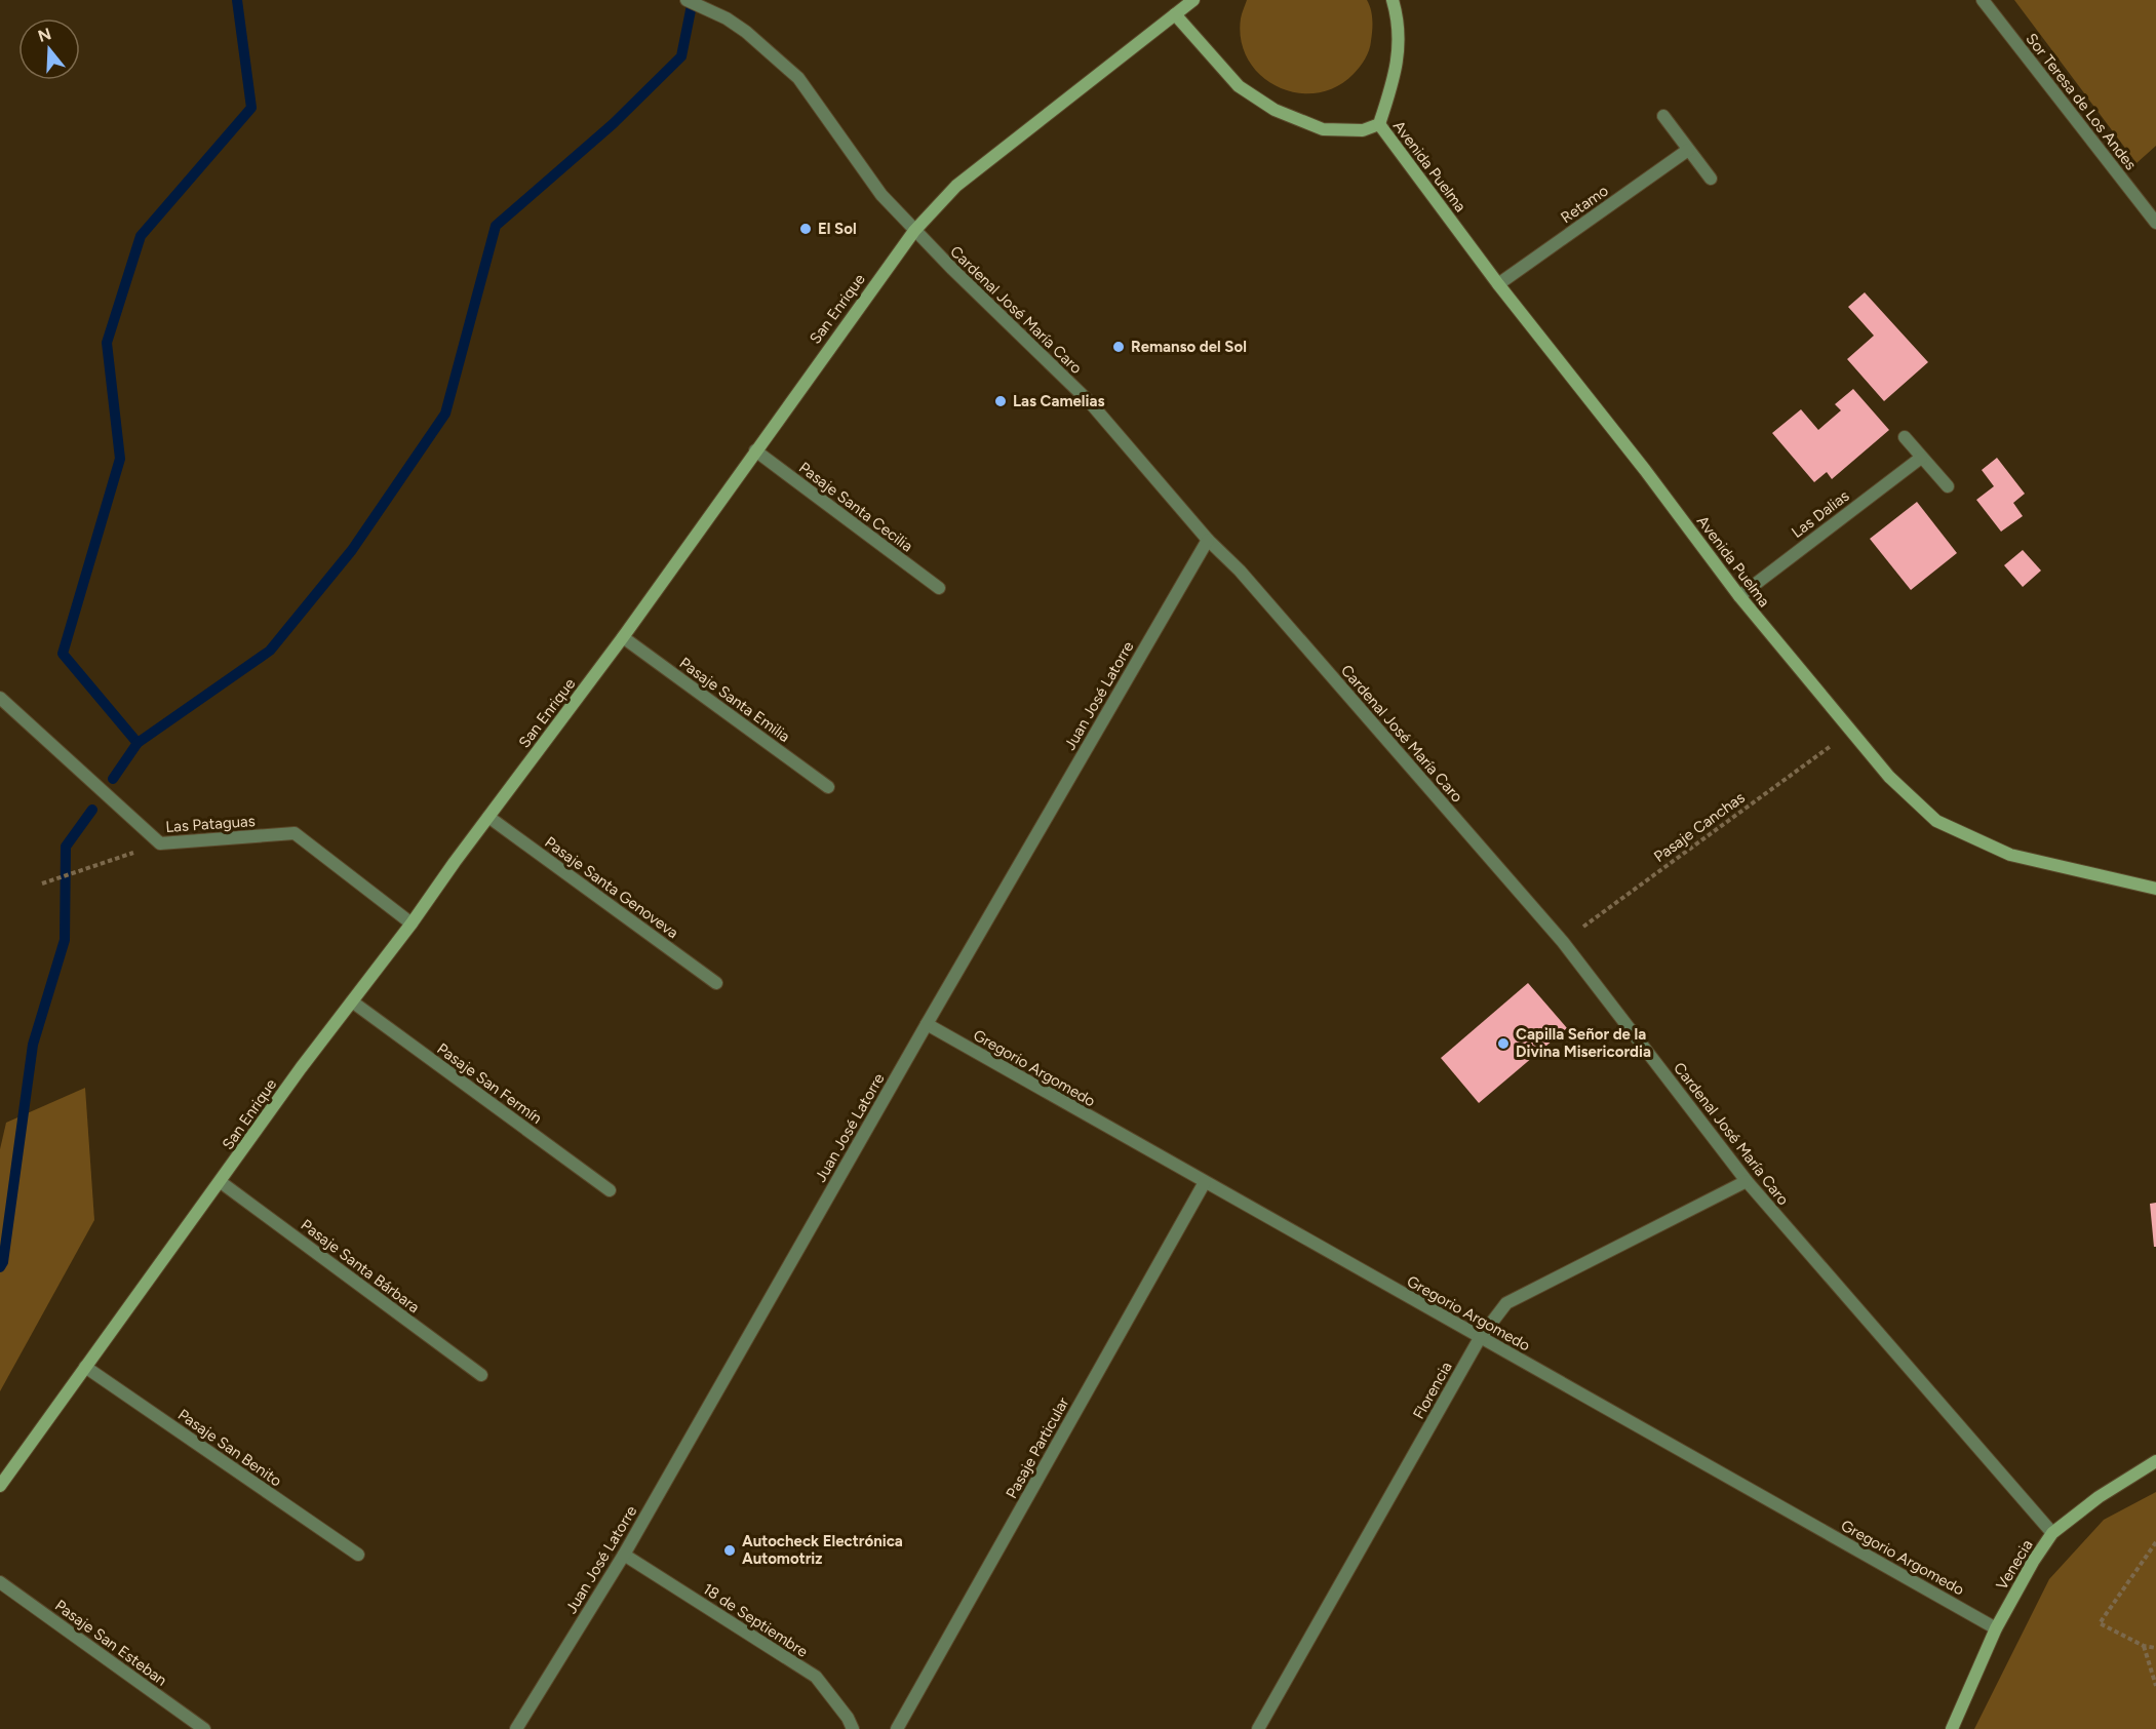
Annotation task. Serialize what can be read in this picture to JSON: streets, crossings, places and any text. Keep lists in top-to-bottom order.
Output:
{
  "streets": {
    "street": [
      "Sor Teresa de Los Andes",
      "Avenida Puelma",
      "Retamo",
      "San Enrique",
      "Cardenal José María Caro",
      "Pasaje Santa Cecilia",
      "Las Dalias",
      "Juan José Latorre",
      "Pasaje Santa Emilia",
      "Las Pataguas",
      "Pasaje Santa Genoveva",
      "Gregorio Argomedo",
      "Pasaje San Fermín",
      "Pasaje Santa Bárbara",
      "Florencia",
      "Pasaje San Benito",
      "Pasaje Particular",
      "Venecia",
      "18 de Septiembre",
      "Pasaje San Esteban"
    ],
    "path": ["Pasaje Canchas"]
  },
  "crossings": [
    ["Avenida Puelma", "Retamo"],
    ["Avenida Puelma", "San Enrique"],
    ["Avenida Puelma", "Las Dalias"],
    ["Avenida Puelma", "Pasaje Canchas"],
    ["San Enrique", "Cardenal José María Caro"],
    ["San Enrique", "Pasaje Santa Cecilia"],
    ["San Enrique", "Pasaje Santa Emilia"],
    ["San Enrique", "Las Pataguas"],
    ["San Enrique", "Pasaje Santa Genoveva"],
    ["San Enrique", "Pasaje San Fermín"],
    ["San Enrique", "Pasaje Santa Bárbara"],
    ["San Enrique", "Pasaje San Benito"],
    ["Cardenal José María Caro", "Juan José Latorre"],
    ["Cardenal José María Caro", "Pasaje Canchas"],
    ["Cardenal José María Caro", "Florencia"],
    ["Cardenal José María Caro", "Venecia"],
    ["Juan José Latorre", "Gregorio Argomedo"],
    ["Juan José Latorre", "18 de Septiembre"],
    ["Gregorio Argomedo", "Florencia"],
    ["Gregorio Argomedo", "Pasaje Particular"],
    ["Gregorio Argomedo", "Venecia"]
  ],
  "places": [
    "El Sol",
    "Remanso del Sol",
    "Las Camelias",
    "Capilla Señor de la Divina Misericordia",
    "Autocheck Electrónica Automotriz"
  ],
  "north": "top"
}
